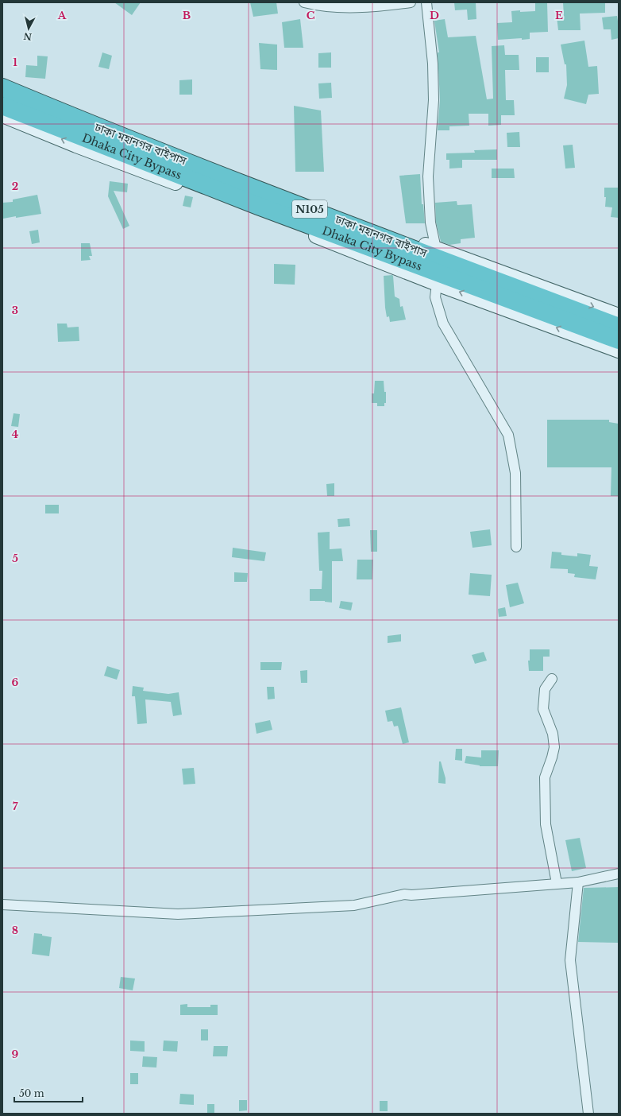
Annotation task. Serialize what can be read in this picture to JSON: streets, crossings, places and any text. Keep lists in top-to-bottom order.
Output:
{
  "streets": {
    "highway": ["ঢাকা মহানগর বাইপাস", "Dhaka City Bypass", "N105"]
  },
  "scale_bar": "50 m",
  "north": "bottom",
  "grid": {
    "columns": [
      "A",
      "B",
      "C",
      "D",
      "E"
    ],
    "rows": [
      "1",
      "2",
      "3",
      "4",
      "5",
      "6",
      "7",
      "8",
      "9"
    ]
  }
}
